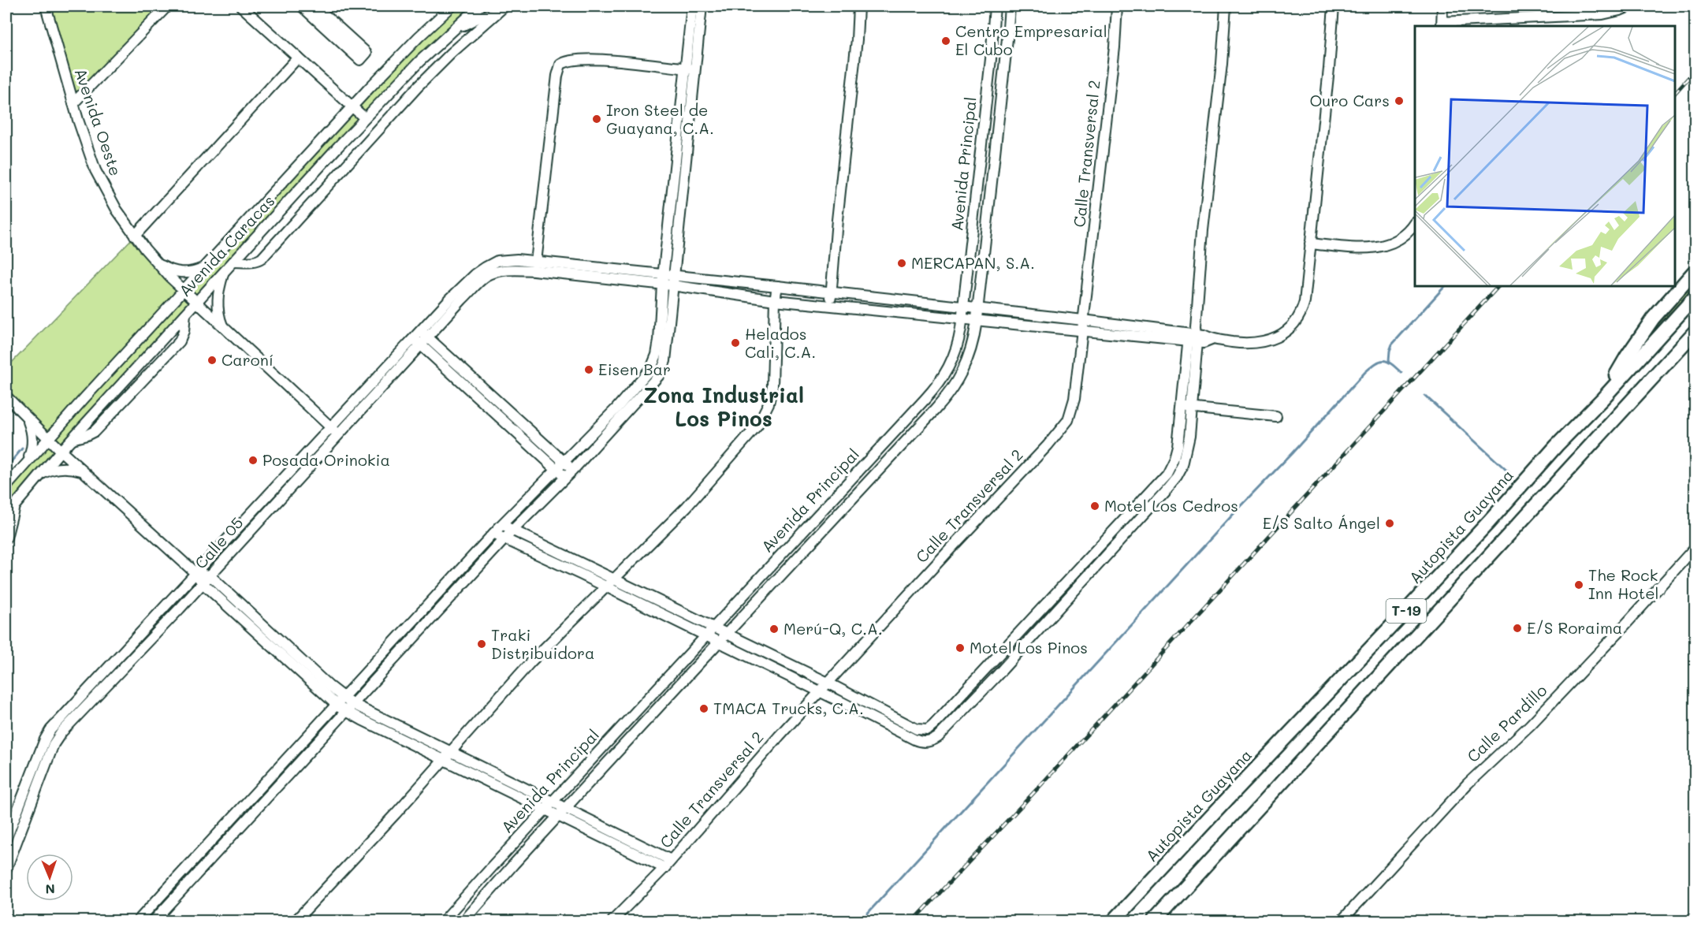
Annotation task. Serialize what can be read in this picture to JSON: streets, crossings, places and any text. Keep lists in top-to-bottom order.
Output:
{
  "streets": {
    "highway": ["Autopista Guayana", "T-19"],
    "street": [
      "Avenida Oeste",
      "Calle Transversal 2",
      "Avenida Principal",
      "Avenida Caracas",
      "Calle 05",
      "Calle Pardillo"
    ]
  },
  "crossings": [
    ["Avenida Oeste", "Avenida Caracas"],
    ["Avenida Oeste", "Calle 05"]
  ],
  "districts": ["Zona Industrial Los Pinos"],
  "places": [
    "Centro Empresarial El Cubo",
    "Ouro Cars",
    "Iron Steel de Guayana, C.A.",
    "MERCAPAN, S.A.",
    "Helados Cali, C.A.",
    "Caroní",
    "Eisen Bar",
    "Posada Orinokia",
    "Motel Los Cedros",
    "E/S Salto Ángel",
    "The Rock Inn Hotel",
    "E/S Roraima",
    "Merú-Q, C.A.",
    "Traki Distribuidora",
    "Motel Los Pinos",
    "TMACA Trucks, C.A."
  ],
  "north": "bottom"
}
